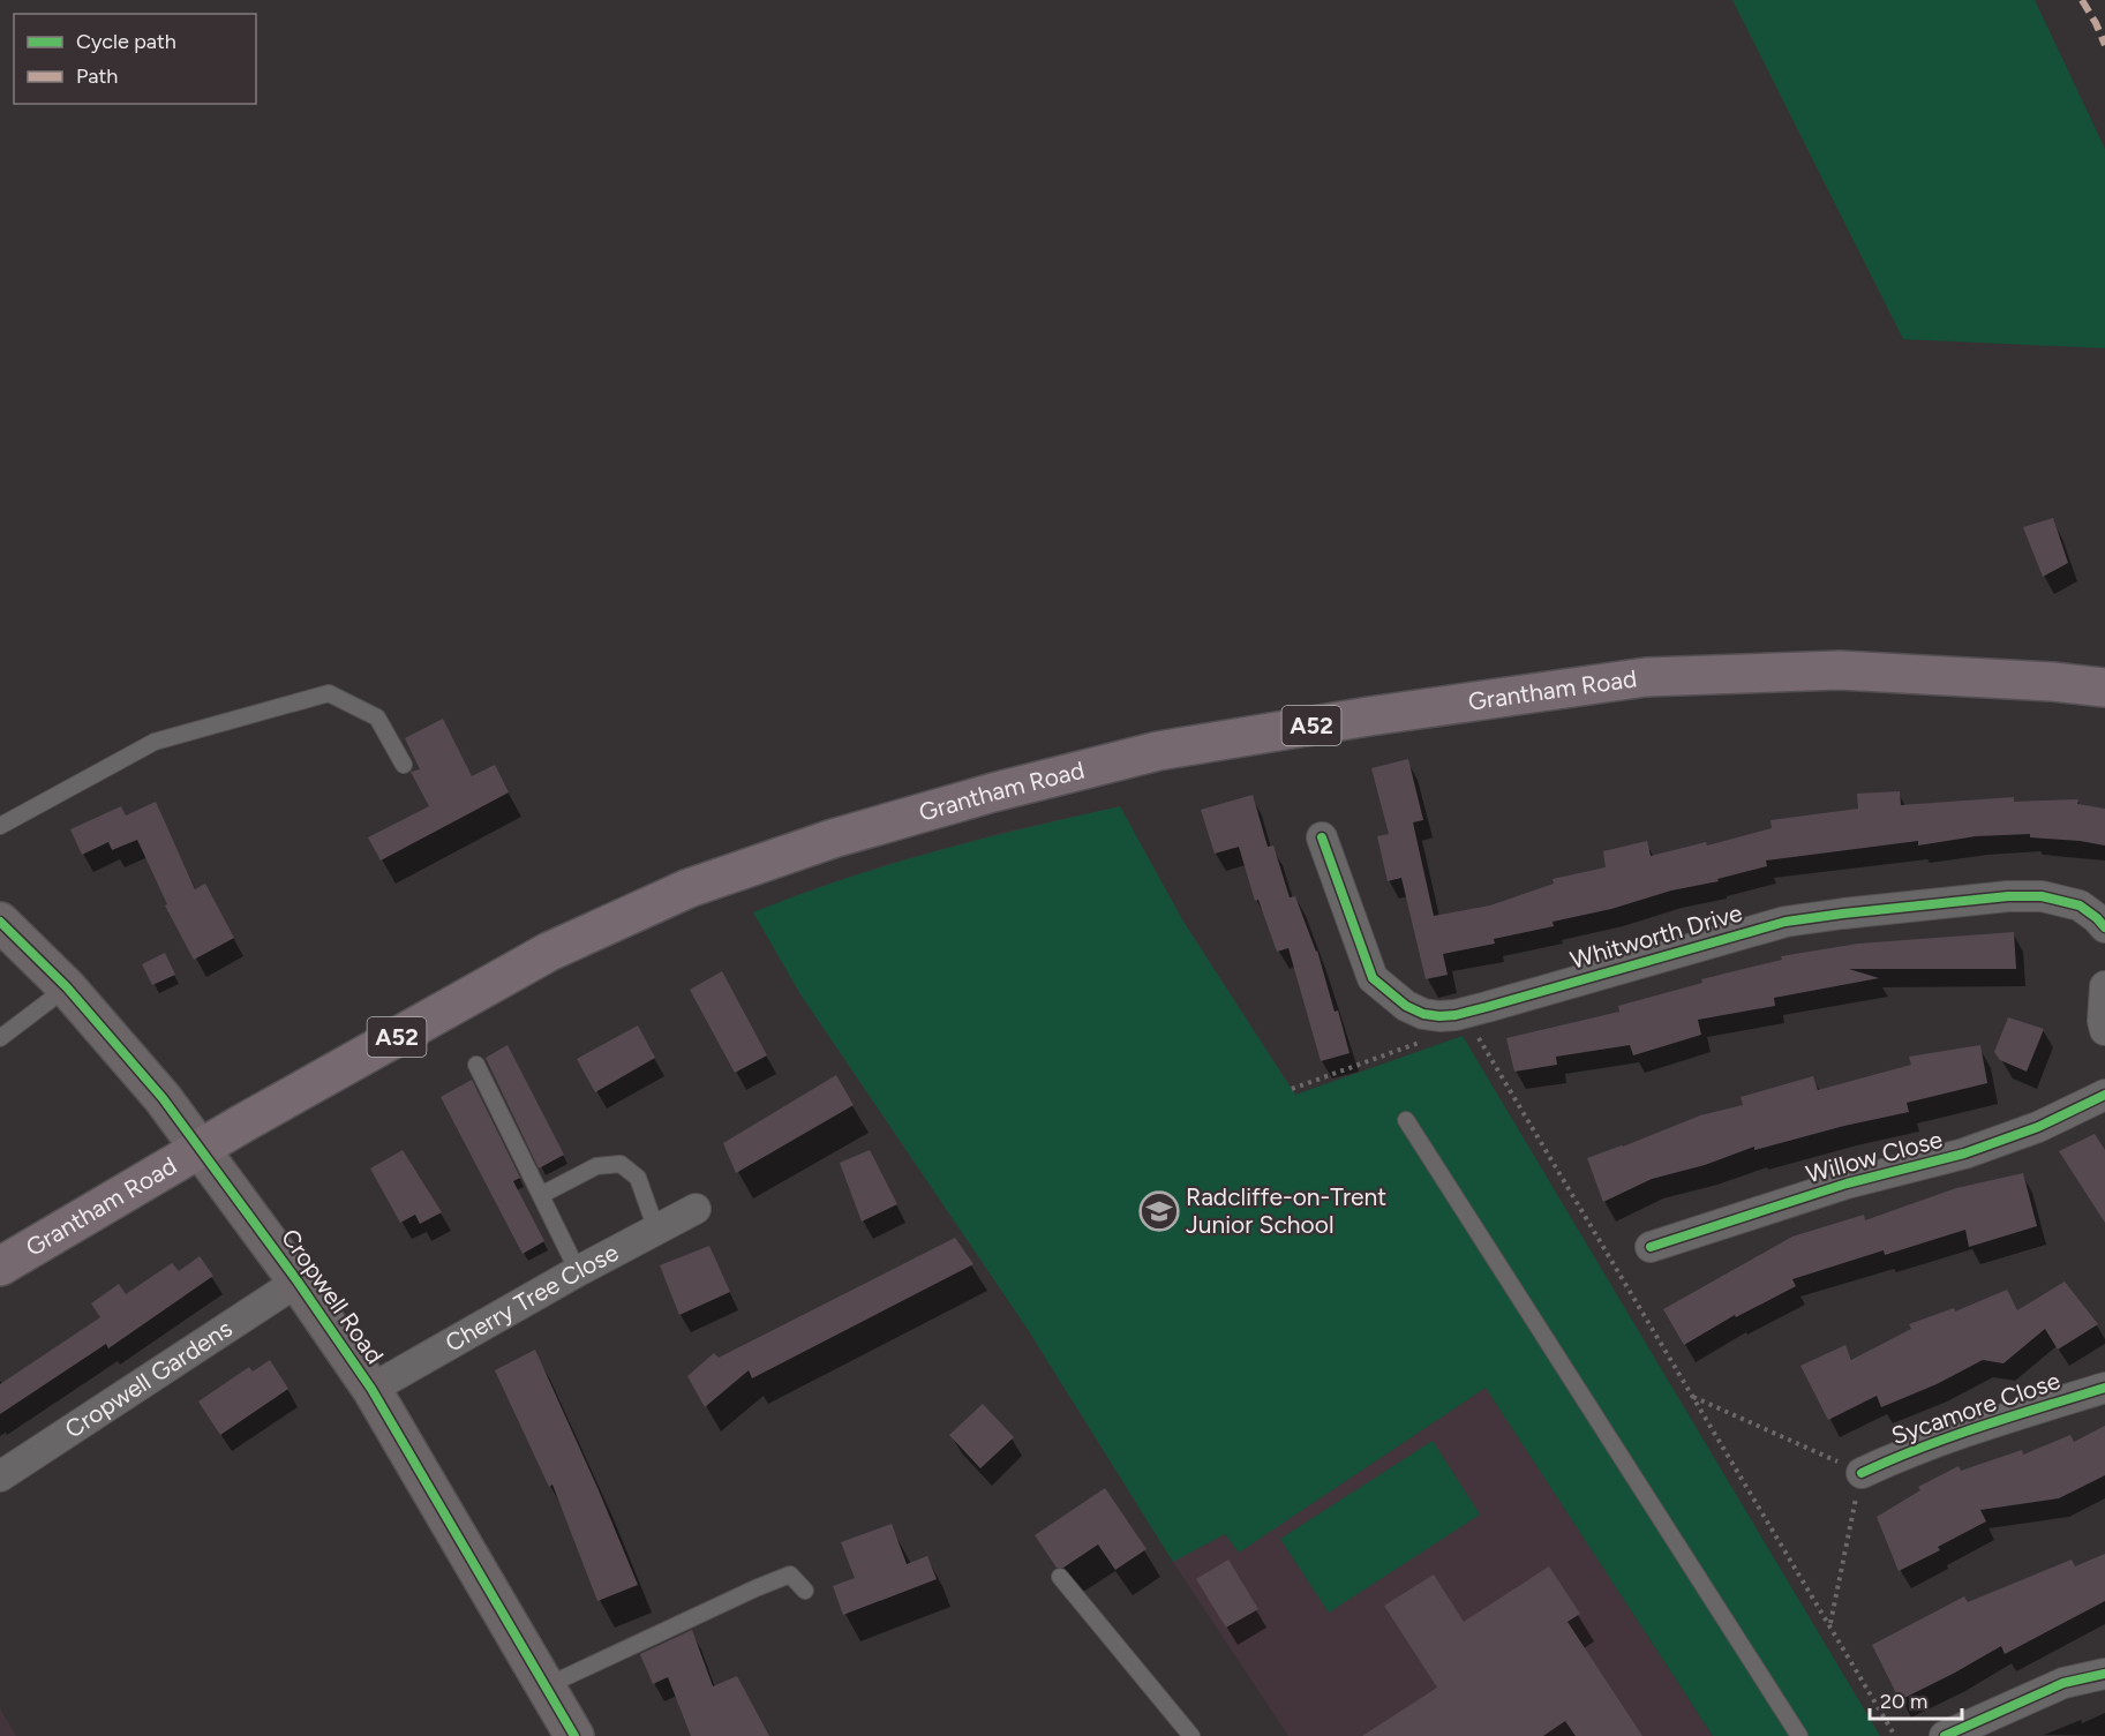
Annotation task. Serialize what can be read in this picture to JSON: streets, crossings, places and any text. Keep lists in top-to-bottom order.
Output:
{
  "streets": {
    "highway": ["Grantham Road", "A52"],
    "street": [
      "Whitworth Drive",
      "Willow Close",
      "Cropwell Road",
      "Cherry Tree Close",
      "Cropwell Gardens",
      "Sycamore Close"
    ]
  },
  "crossings": [
    ["Grantham Road", "Cropwell Road"],
    ["Cropwell Road", "Cherry Tree Close"],
    ["Cropwell Road", "Cropwell Gardens"]
  ],
  "places": {
    "school or university": ["Radcliffe-on-Trent Junior School"]
  },
  "legend": ["Cycle path", "Path"],
  "scale_bar": "20 m"
}
